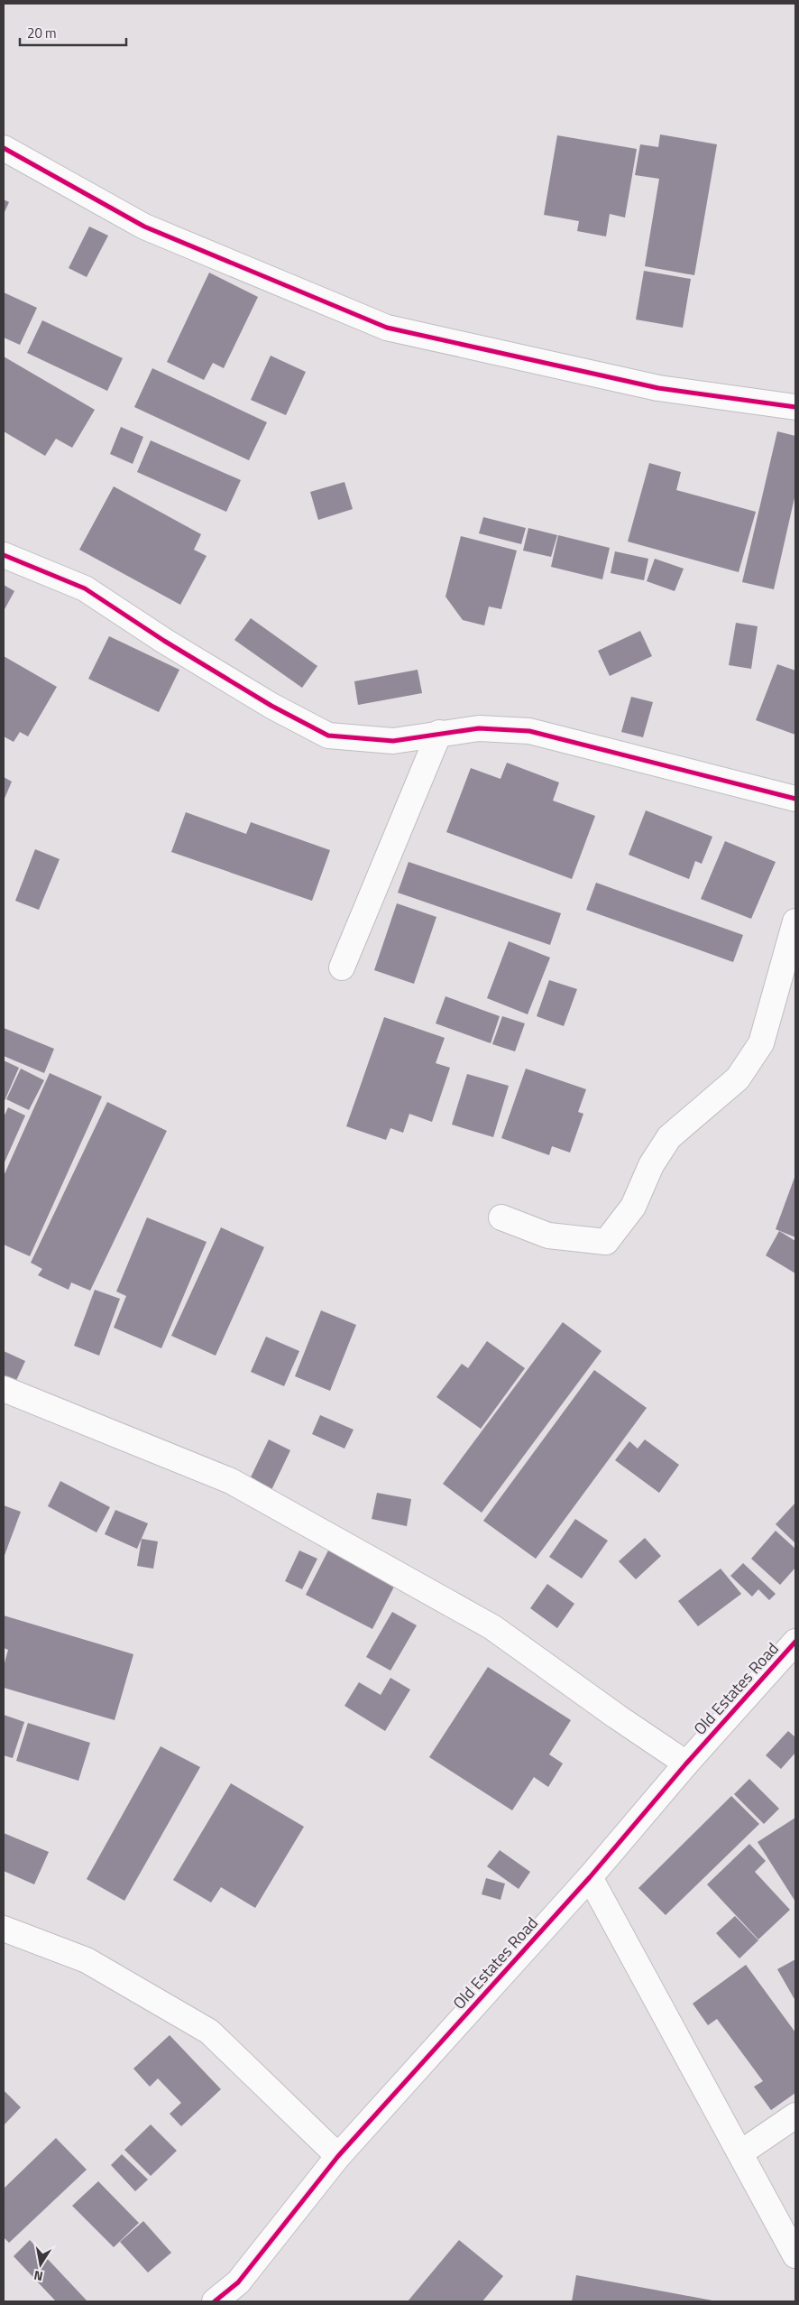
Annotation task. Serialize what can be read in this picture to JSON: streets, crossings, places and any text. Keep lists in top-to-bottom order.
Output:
{
  "streets": {
    "street": ["Old Estates Road"]
  },
  "scale_bar": "20 m",
  "north": "bottom"
}
